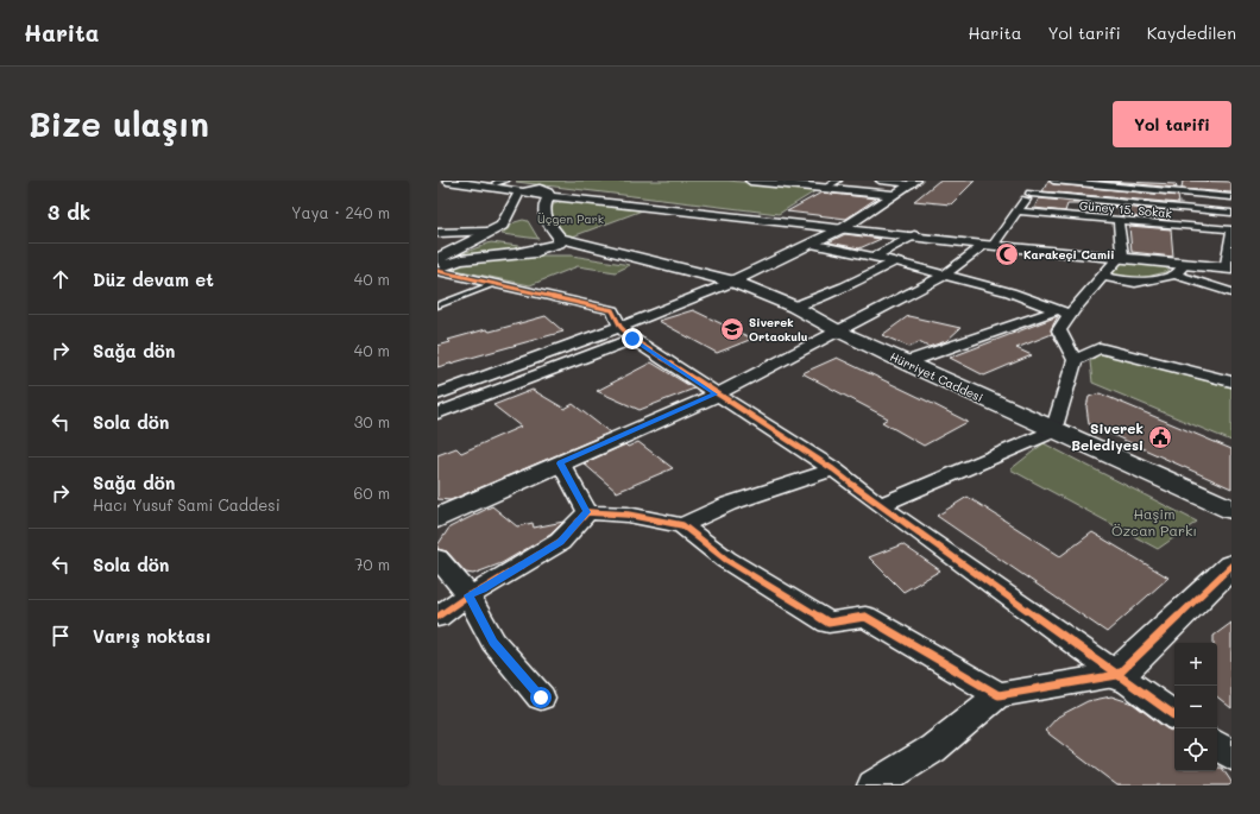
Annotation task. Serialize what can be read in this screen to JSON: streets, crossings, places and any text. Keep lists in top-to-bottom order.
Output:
{
  "streets": {
    "main road": ["Hürriyet Caddesi"],
    "street": ["Güney 15. Sokak"]
  },
  "parks": ["Üçgen Park", "Haşim Özcan Parkı"],
  "places": {
    "mosque": ["Karakeçi Camii"],
    "school or university": ["Siverek Ortaokulu"],
    "public building": ["Siverek Belediyesi"]
  },
  "page": {
    "header": "Harita",
    "nav": ["Harita", "Yol tarifi", "Kaydedilen"],
    "buttons": "Yol tarifi",
    "title": "Bize ulaşın",
    "heading": ["3 dk", "Yaya · 240 m"],
    "list": [
      ["Düz devam et", "40 m"],
      ["Sağa dön", "40 m"],
      ["Sola dön", "30 m"],
      ["Sağa dön", "Hacı Yusuf Sami Caddesi", "60 m"],
      ["Sola dön", "70 m"],
      "Varış noktası"
    ],
    "map_buttons": ["+", "−"]
  }
}
